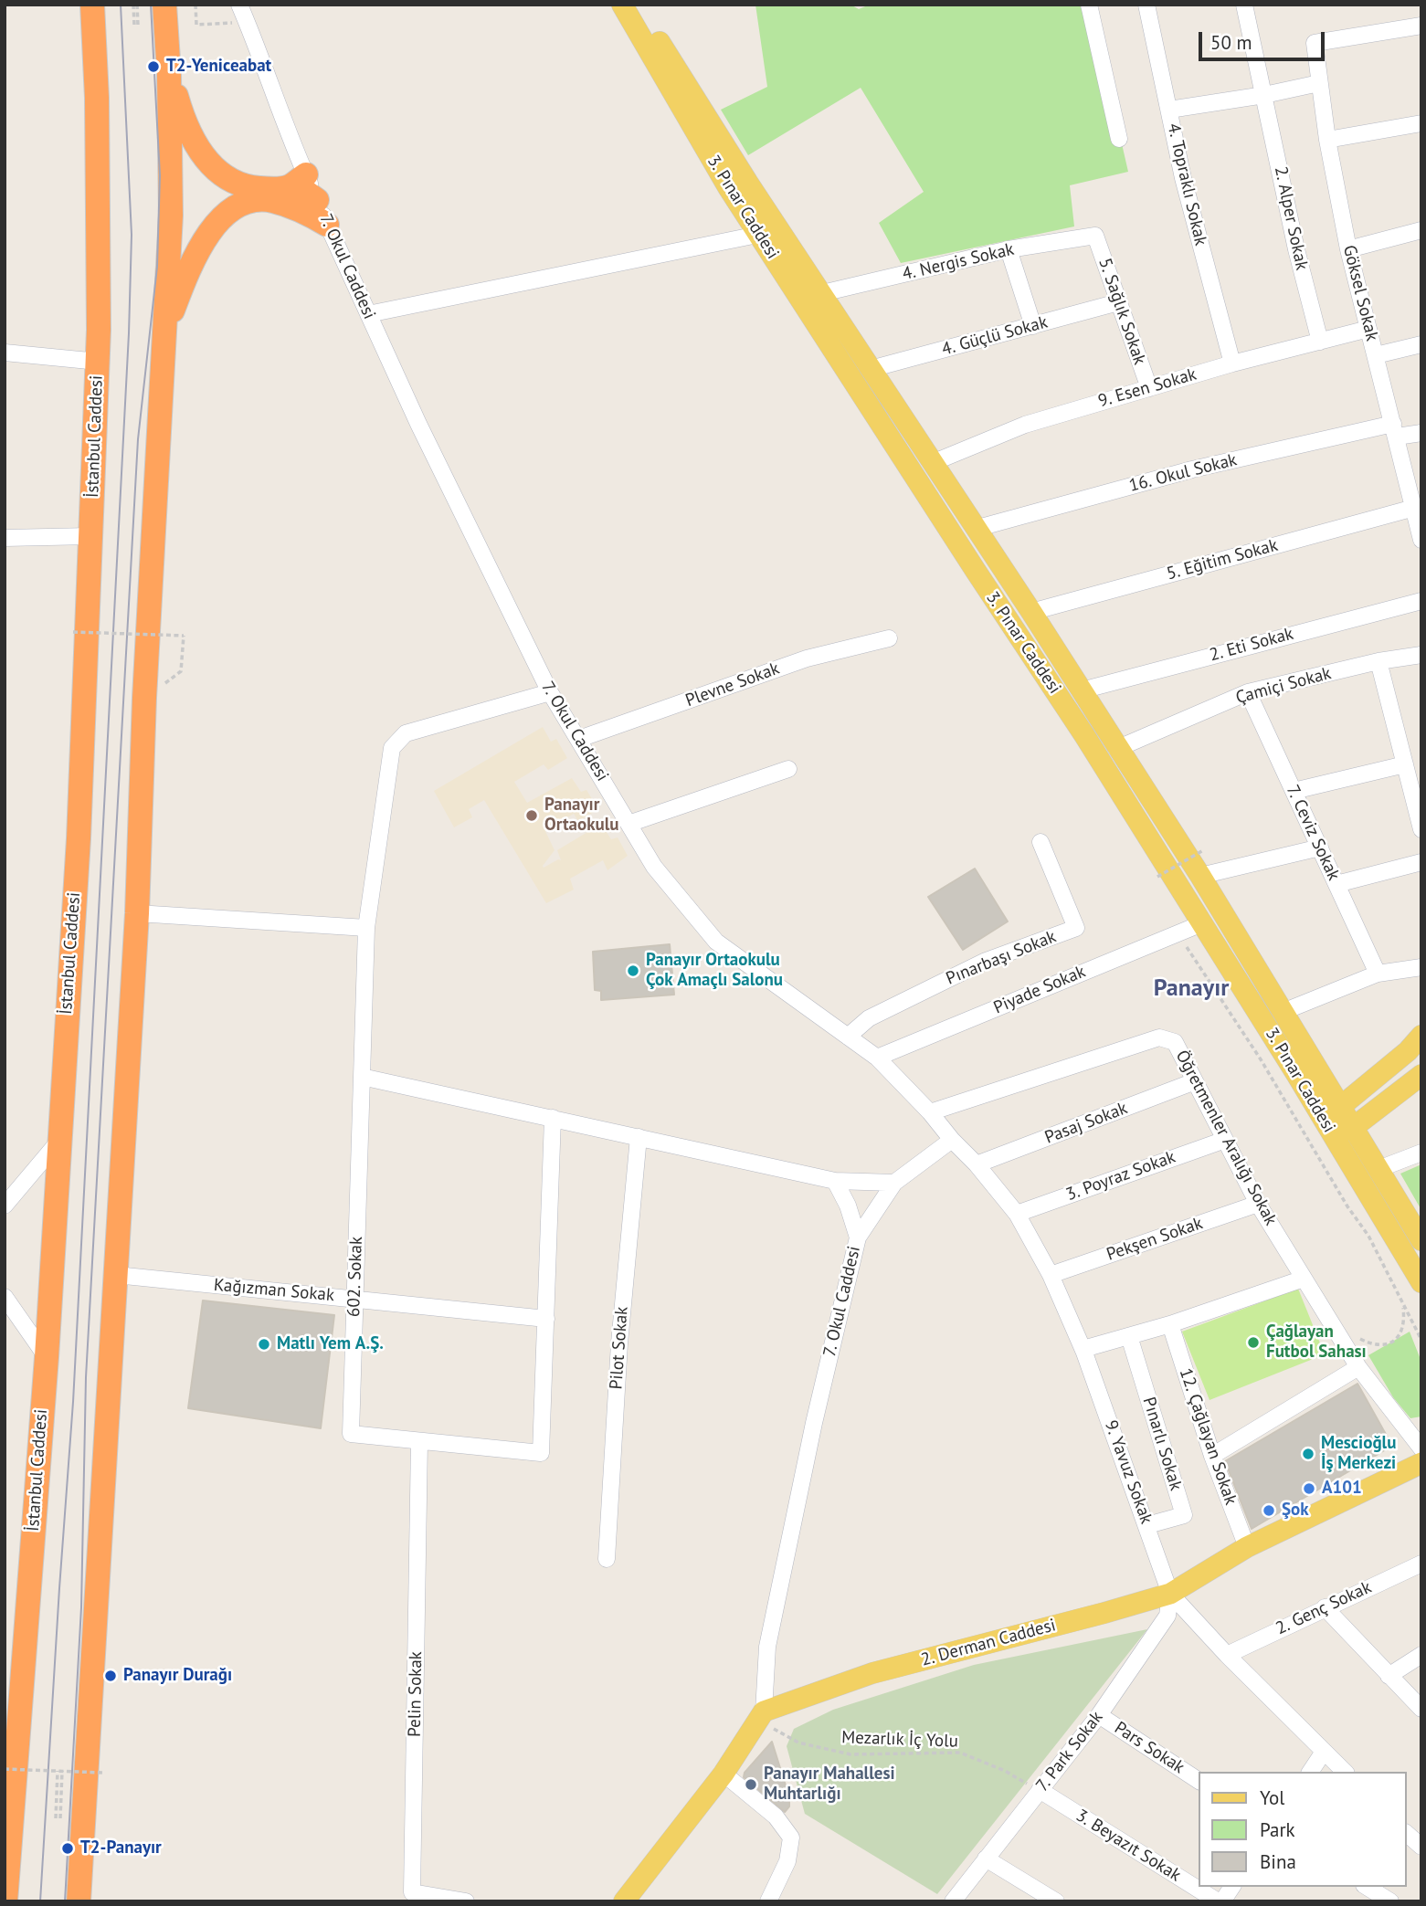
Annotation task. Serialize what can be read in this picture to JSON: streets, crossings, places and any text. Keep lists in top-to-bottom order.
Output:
{
  "streets": {
    "highway": ["İstanbul Caddesi"],
    "main road": ["3. Pınar Caddesi", "2. Derman Caddesi"],
    "street": [
      "4. Topraklı Sokak",
      "2. Alper Sokak",
      "4. Nergis Sokak",
      "7. Okul Caddesi",
      "Göksel Sokak",
      "5. Sağlık Sokak",
      "4. Güçlü Sokak",
      "9. Esen Sokak",
      "16. Okul Sokak",
      "5. Eğitim Sokak",
      "2. Eti Sokak",
      "Plevne Sokak",
      "Çamiçi Sokak",
      "7. Ceviz Sokak",
      "Pınarbaşı Sokak",
      "Piyade Sokak",
      "Pasaj Sokak",
      "Öğretmenler Aralığı Sokak",
      "3. Poyraz Sokak",
      "Pekşen Sokak",
      "602. Sokak",
      "Kağızman Sokak",
      "Pilot Sokak",
      "12. Çağlayan Sokak",
      "Pınarlı Sokak",
      "9. Yavuz Sokak",
      "2. Genç Sokak",
      "Pelin Sokak",
      "Pars Sokak",
      "7. Park Sokak",
      "3. Beyazıt Sokak"
    ],
    "path": ["Mezarlık İç Yolu"]
  },
  "crossings": [
    ["4. Topraklı Sokak", "9. Esen Sokak"],
    ["3. Pınar Caddesi", "4. Nergis Sokak"],
    ["3. Pınar Caddesi", "4. Güçlü Sokak"],
    ["3. Pınar Caddesi", "9. Esen Sokak"],
    ["3. Pınar Caddesi", "16. Okul Sokak"],
    ["3. Pınar Caddesi", "5. Eğitim Sokak"],
    ["3. Pınar Caddesi", "2. Eti Sokak"],
    ["3. Pınar Caddesi", "Çamiçi Sokak"],
    ["3. Pınar Caddesi", "Piyade Sokak"],
    ["2. Alper Sokak", "9. Esen Sokak"],
    ["4. Nergis Sokak", "5. Sağlık Sokak"],
    ["7. Okul Caddesi", "Plevne Sokak"],
    ["7. Okul Caddesi", "Pınarbaşı Sokak"],
    ["7. Okul Caddesi", "Piyade Sokak"],
    ["7. Okul Caddesi", "Öğretmenler Aralığı Sokak"],
    ["7. Okul Caddesi", "602. Sokak"],
    ["7. Okul Caddesi", "9. Yavuz Sokak"],
    ["7. Okul Caddesi", "2. Derman Caddesi"],
    ["7. Okul Caddesi", "Mezarlık İç Yolu"],
    ["Göksel Sokak", "9. Esen Sokak"],
    ["Göksel Sokak", "16. Okul Sokak"],
    ["Göksel Sokak", "5. Eğitim Sokak"],
    ["5. Sağlık Sokak", "4. Güçlü Sokak"],
    ["5. Sağlık Sokak", "9. Esen Sokak"],
    ["Çamiçi Sokak", "7. Ceviz Sokak"],
    ["Pasaj Sokak", "Öğretmenler Aralığı Sokak"],
    ["Pasaj Sokak", "9. Yavuz Sokak"],
    ["Öğretmenler Aralığı Sokak", "3. Poyraz Sokak"],
    ["Öğretmenler Aralığı Sokak", "Pekşen Sokak"],
    ["3. Poyraz Sokak", "9. Yavuz Sokak"],
    ["Pekşen Sokak", "9. Yavuz Sokak"],
    ["602. Sokak", "Kağızman Sokak"],
    ["602. Sokak", "Pelin Sokak"],
    ["12. Çağlayan Sokak", "2. Derman Caddesi"],
    ["Pınarlı Sokak", "9. Yavuz Sokak"],
    ["9. Yavuz Sokak", "2. Genç Sokak"],
    ["9. Yavuz Sokak", "2. Derman Caddesi"],
    ["9. Yavuz Sokak", "7. Park Sokak"],
    ["2. Derman Caddesi", "Mezarlık İç Yolu"],
    ["2. Derman Caddesi", "7. Park Sokak"],
    ["Mezarlık İç Yolu", "7. Park Sokak"],
    ["Mezarlık İç Yolu", "3. Beyazıt Sokak"],
    ["Pars Sokak", "7. Park Sokak"],
    ["7. Park Sokak", "3. Beyazıt Sokak"]
  ],
  "districts": ["Panayır"],
  "places": [
    "T2-Yeniceabat",
    "Panayır Ortaokulu",
    "Panayır Ortaokulu Çok Amaçlı Salonu",
    "Çağlayan Futbol Sahası",
    "Matlı Yem A.Ş.",
    "Mescioğlu İş Merkezi",
    "A101",
    "Şok",
    "Panayır Durağı",
    "Panayır Mahallesi Muhtarlığı",
    "T2-Panayır"
  ],
  "legend": ["Yol", "Park", "Bina"],
  "scale_bar": "50 m"
}
